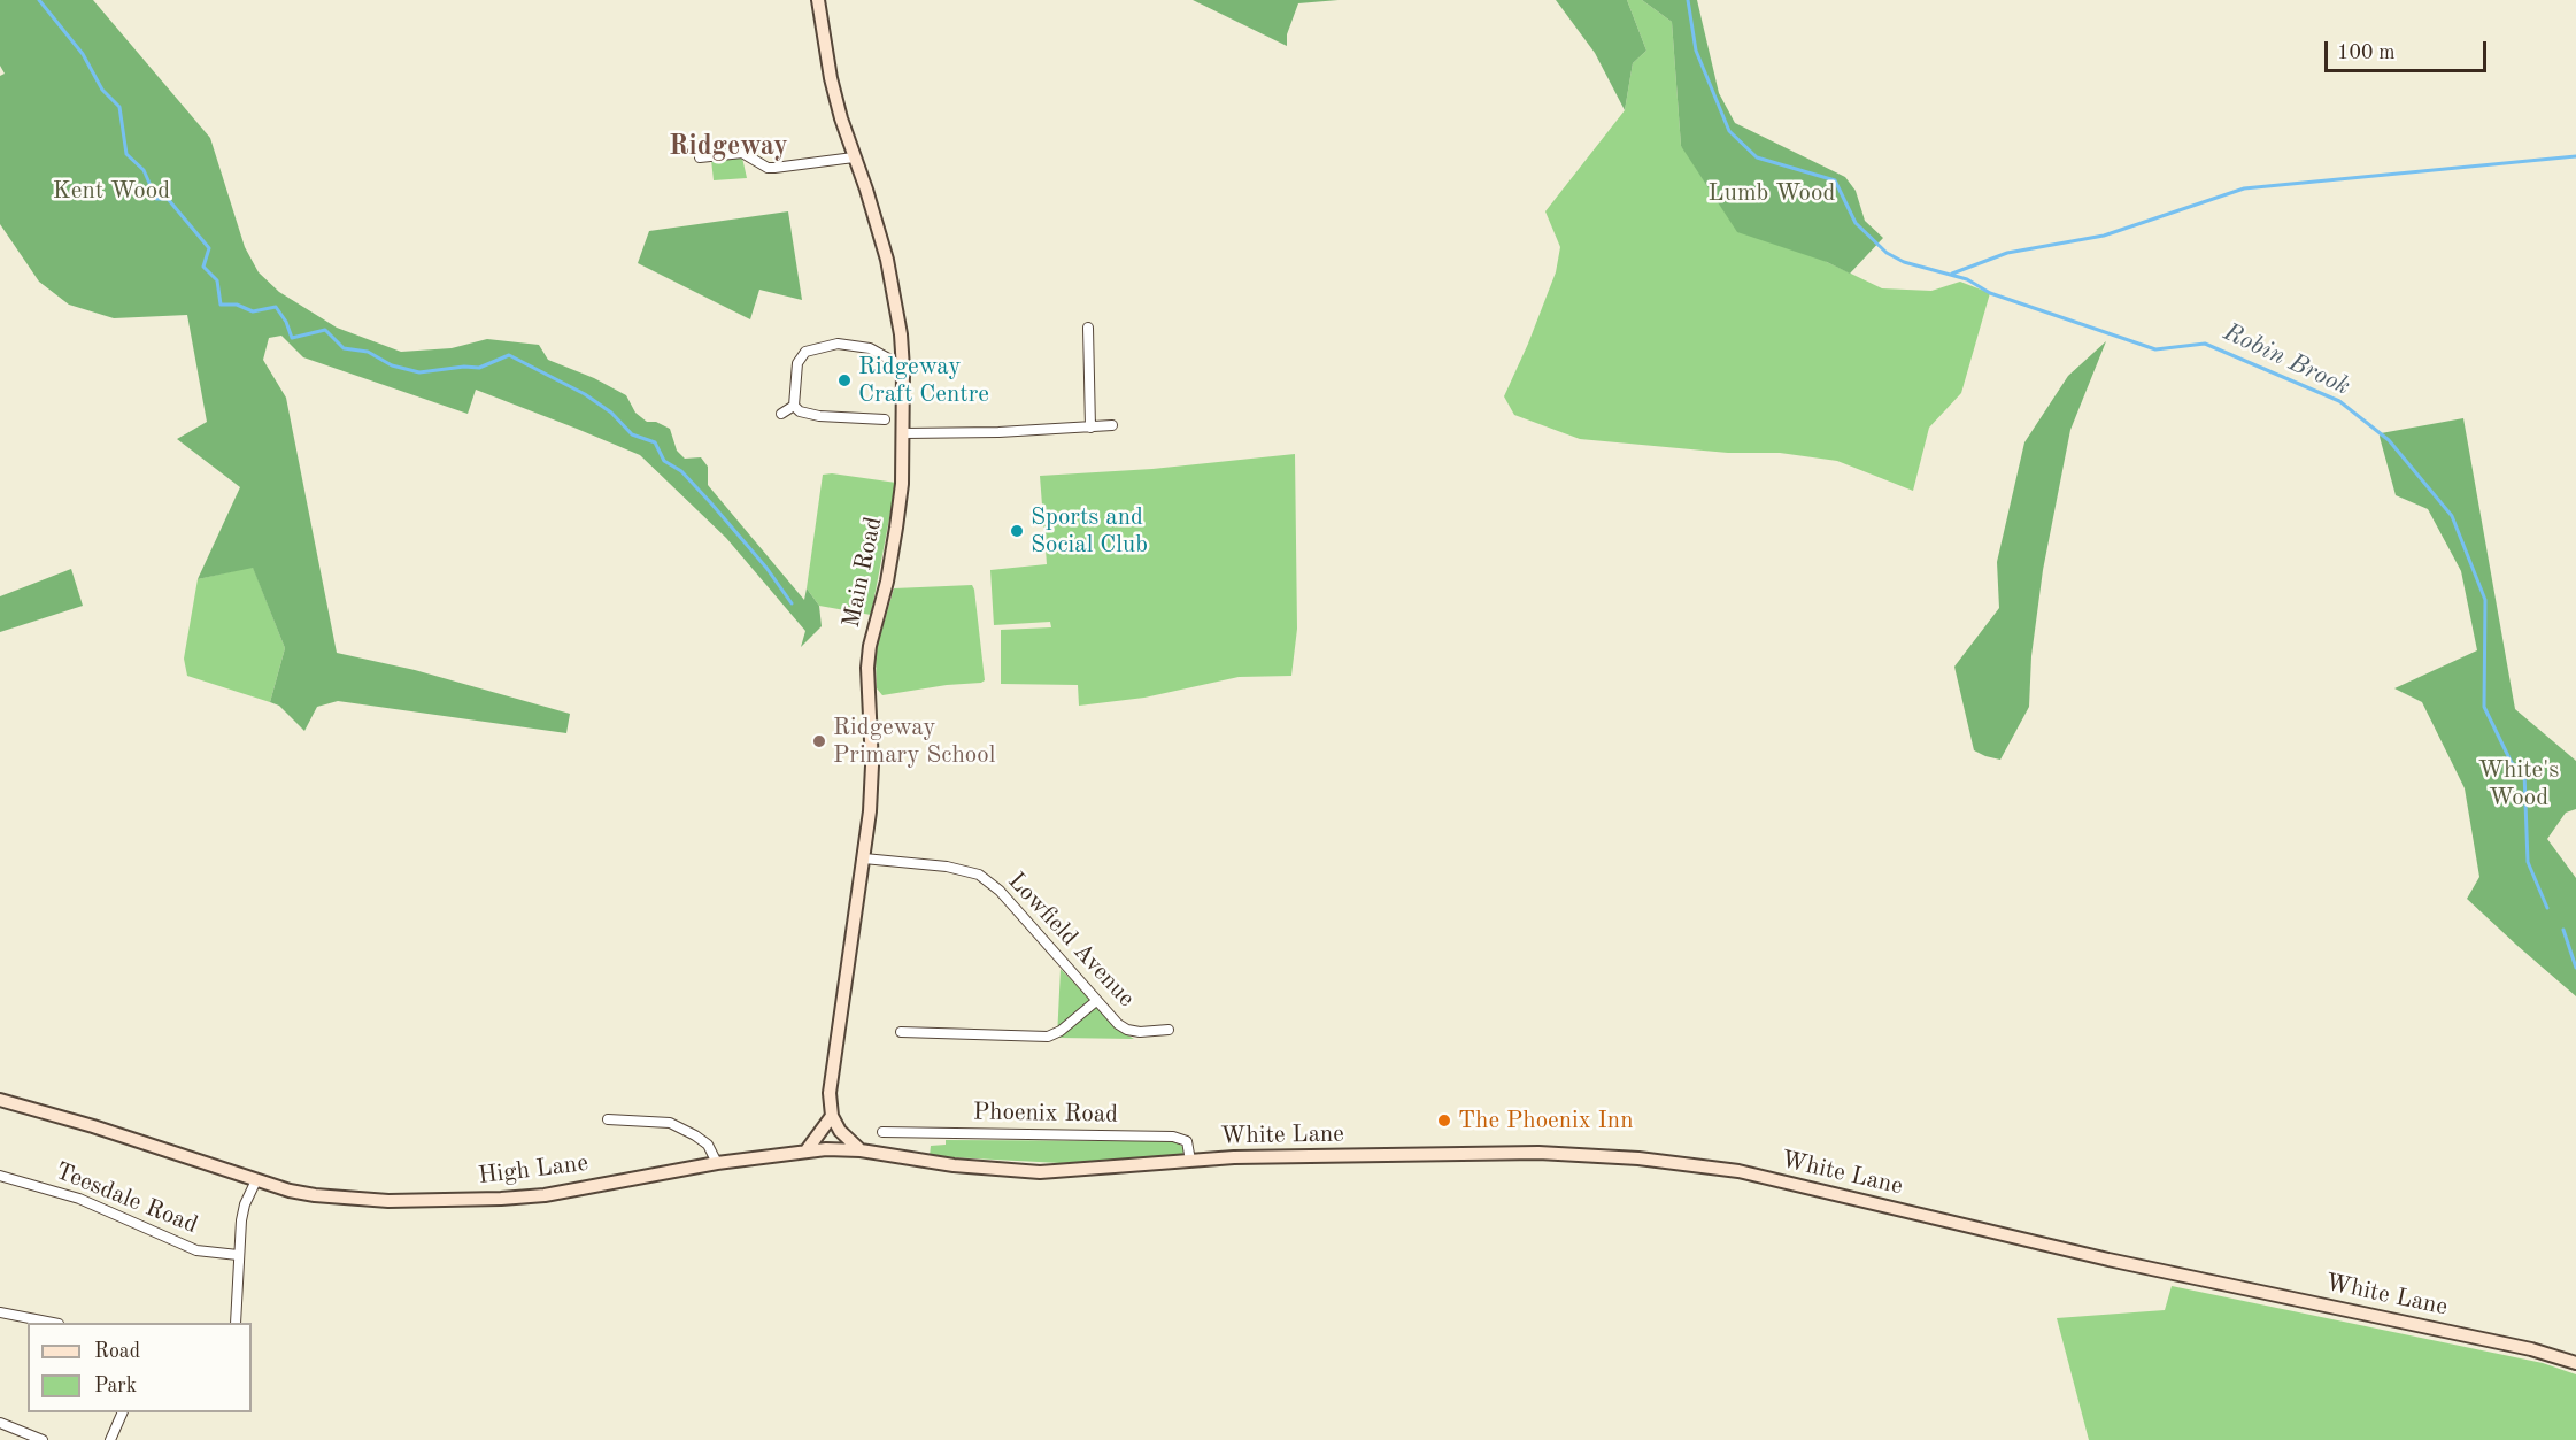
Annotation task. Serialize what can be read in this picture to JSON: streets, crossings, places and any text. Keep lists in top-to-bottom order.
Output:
{
  "streets": {
    "main road": ["Main Road", "White Lane", "High Lane"],
    "street": ["Lowfield Avenue", "Phoenix Road", "Teesdale Road"]
  },
  "crossings": [
    ["Main Road", "Lowfield Avenue"],
    ["Phoenix Road", "White Lane"],
    ["White Lane", "High Lane"]
  ],
  "districts": ["Ridgeway"],
  "water": ["Robin Brook"],
  "parks": ["Kent Wood", "Lumb Wood", "White's Wood"],
  "places": [
    "Ridgeway Craft Centre",
    "Sports and Social Club",
    "Ridgeway Primary School",
    "The Phoenix Inn"
  ],
  "legend": ["Road", "Park"],
  "scale_bar": "100 m"
}
